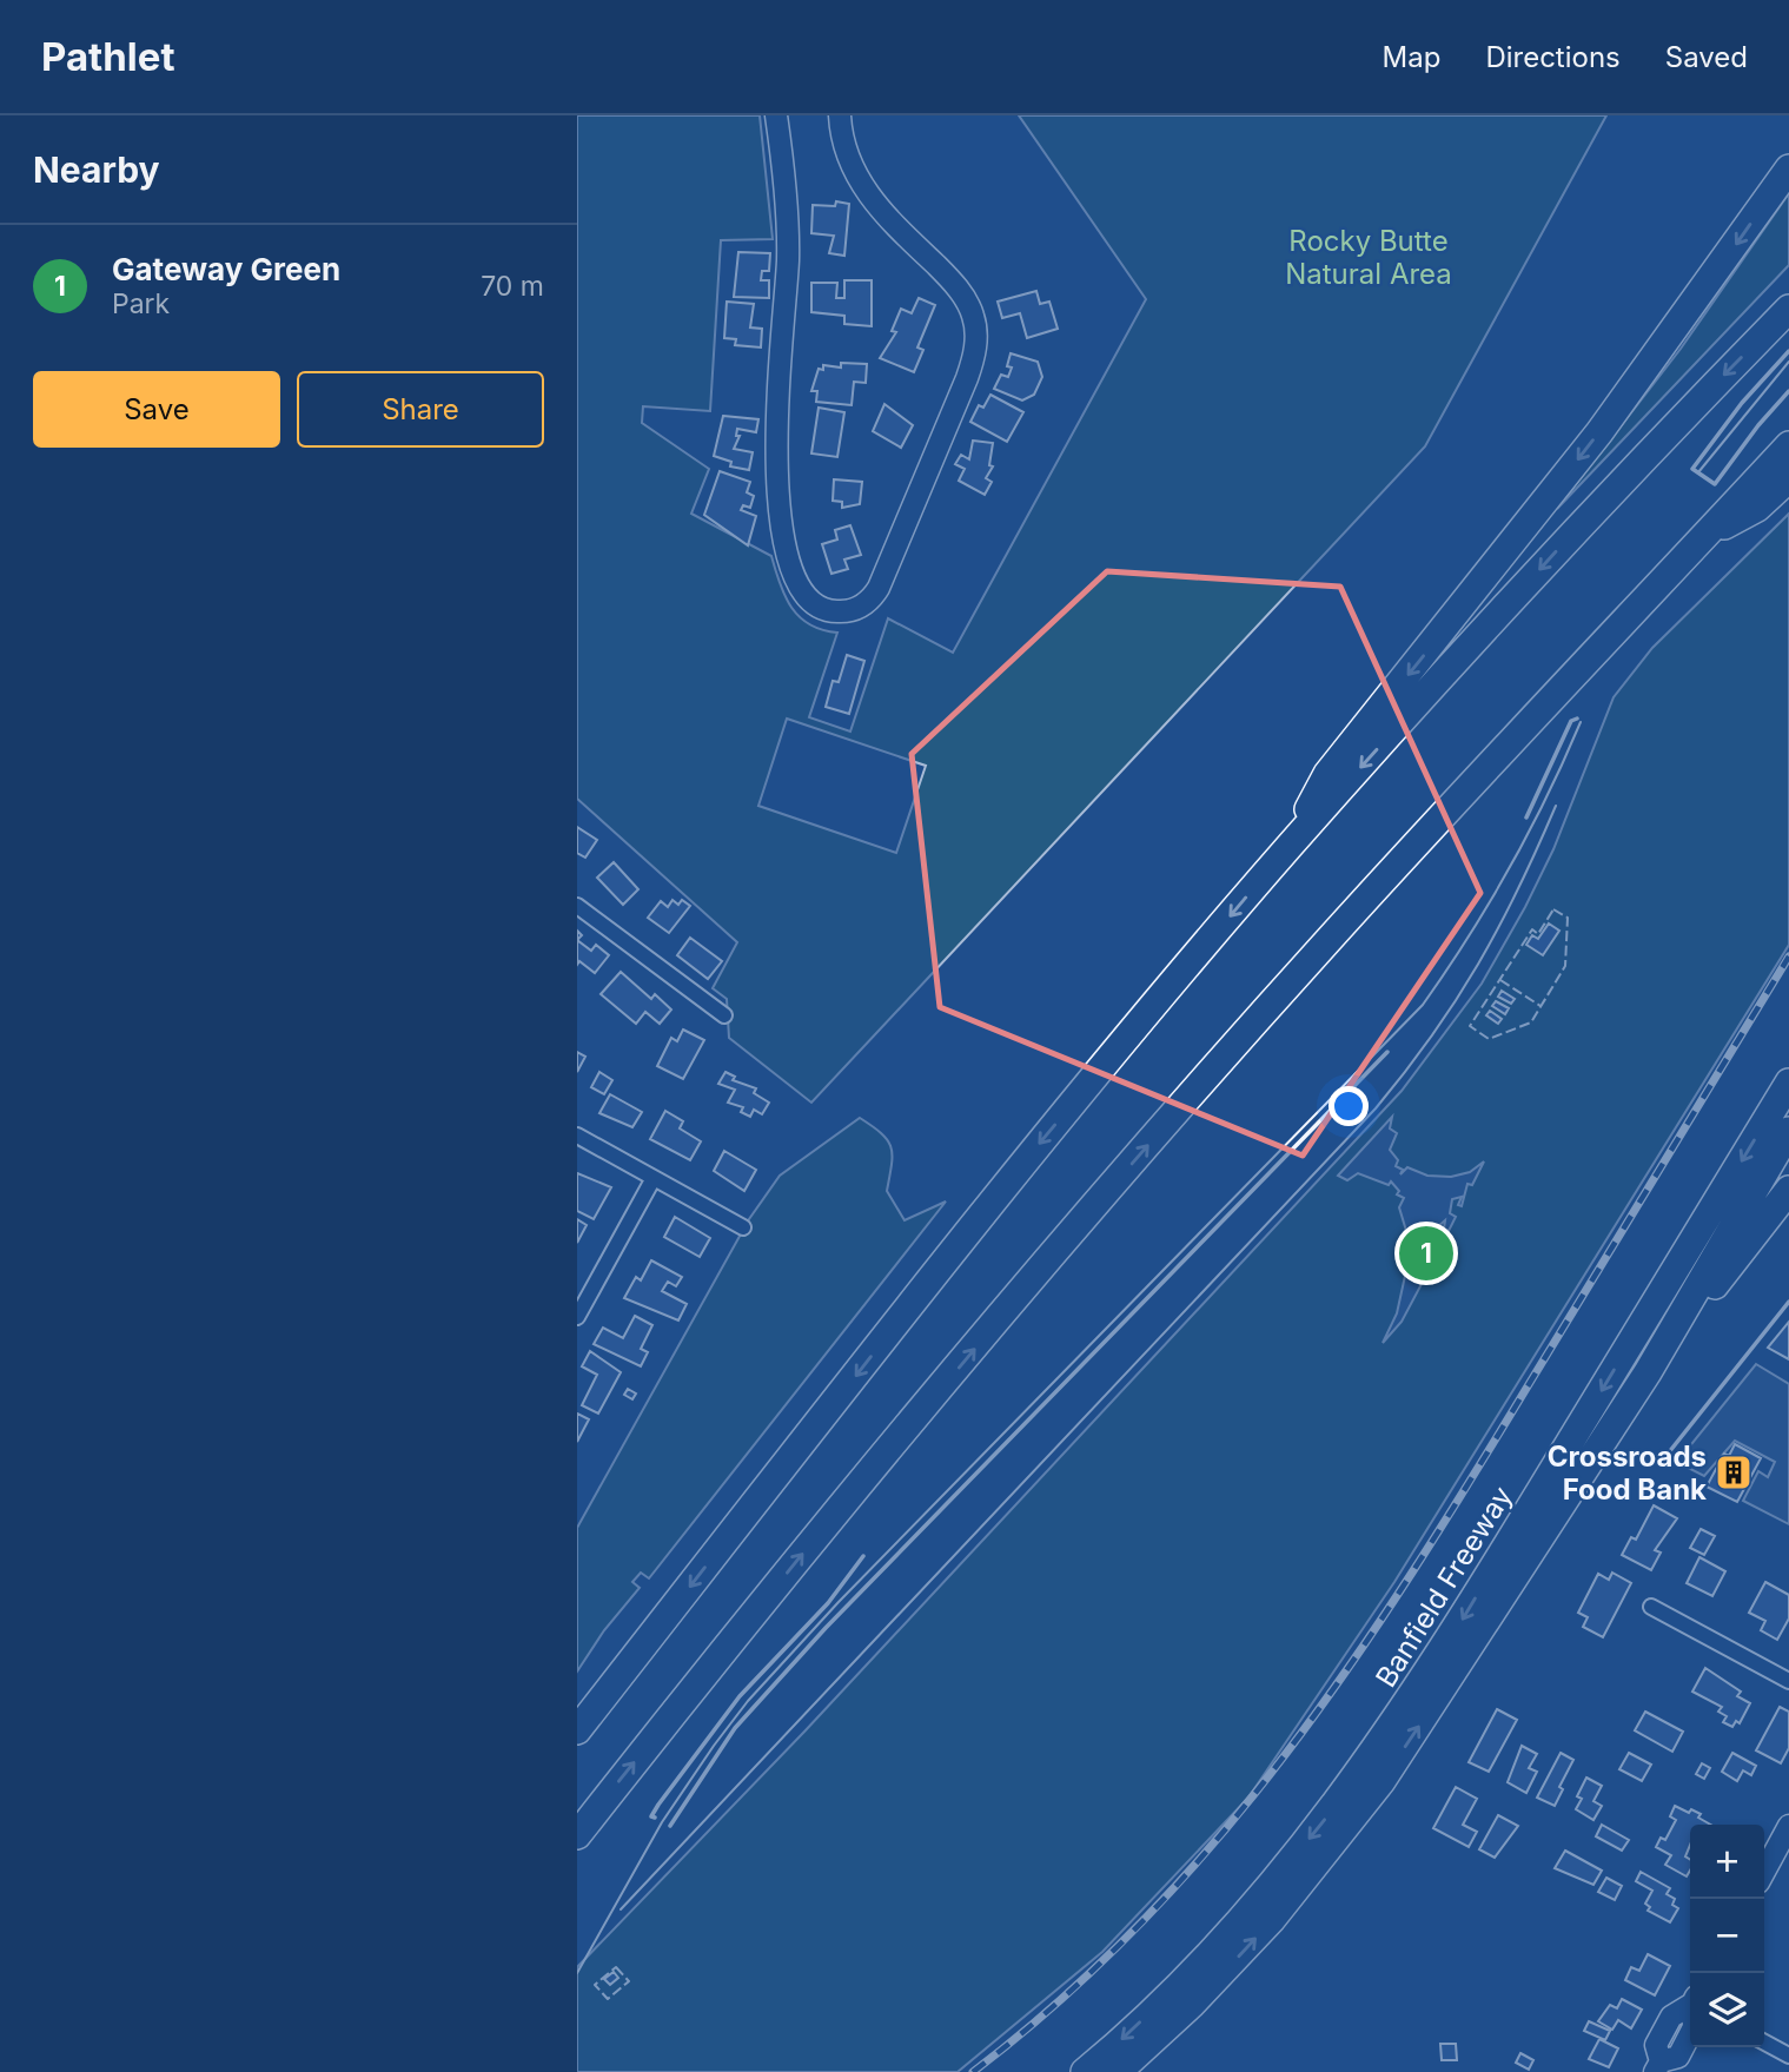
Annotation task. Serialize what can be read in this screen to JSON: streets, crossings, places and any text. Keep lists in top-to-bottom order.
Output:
{
  "streets": {
    "highway": ["Banfield Freeway"]
  },
  "parks": ["Rocky Butte Natural Area"],
  "places": {
    "building": ["Crossroads Food Bank"]
  },
  "page": {
    "header": "Pathlet",
    "nav": ["Map", "Directions", "Saved"],
    "heading": "Nearby",
    "list": [
      {
        "mark": "1",
        "name": "Gateway Green",
        "note": "Park",
        "value": "70 m"
      }
    ],
    "buttons": ["Save", "Share"],
    "pins": "1",
    "map_buttons": ["+", "−"]
  }
}
